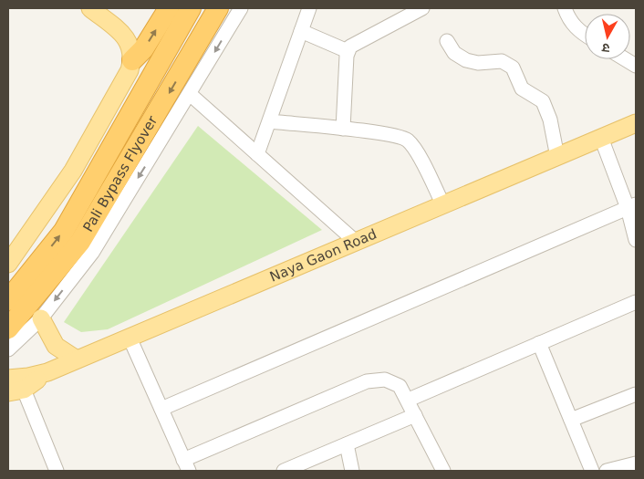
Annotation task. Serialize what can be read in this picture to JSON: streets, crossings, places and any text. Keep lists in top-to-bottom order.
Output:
{
  "streets": {
    "highway": ["Pali Bypass Flyover"],
    "main road": ["Naya Gaon Road"]
  },
  "north": "bottom"
}
